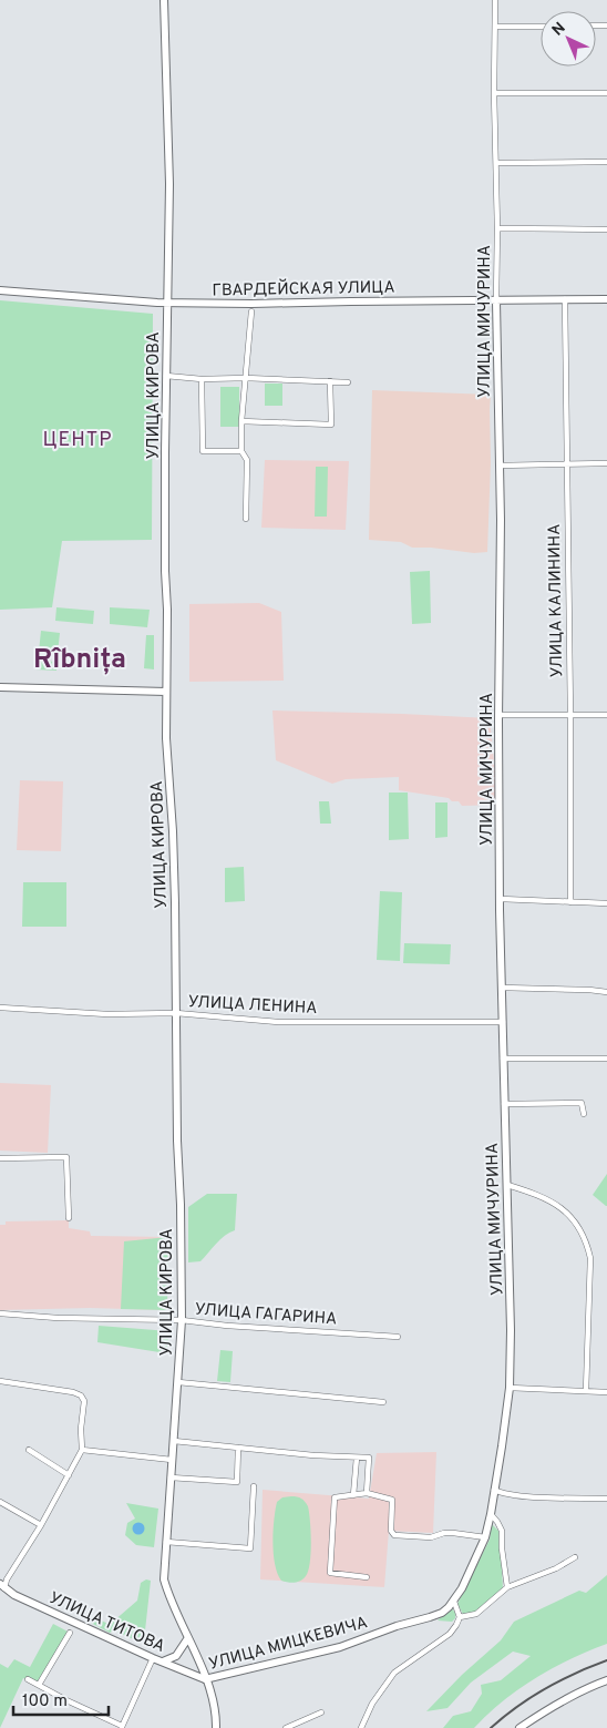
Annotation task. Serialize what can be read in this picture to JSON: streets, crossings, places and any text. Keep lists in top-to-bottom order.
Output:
{
  "streets": {
    "street": [
      "ГВАРДЕЙСКАЯ УЛИЦА",
      "УЛИЦА МИЧУРИНА",
      "УЛИЦА КИРОВА",
      "УЛИЦА КАЛИНИНА",
      "УЛИЦА ЛЕНИНА",
      "УЛИЦА ГАГАРИНА",
      "УЛИЦА ТИТОВА",
      "УЛИЦА МИЦКЕВИЧА"
    ]
  },
  "crossings": [
    ["ГВАРДЕЙСКАЯ УЛИЦА", "УЛИЦА МИЧУРИНА"],
    ["ГВАРДЕЙСКАЯ УЛИЦА", "УЛИЦА КИРОВА"],
    ["ГВАРДЕЙСКАЯ УЛИЦА", "УЛИЦА КАЛИНИНА"],
    ["УЛИЦА МИЧУРИНА", "УЛИЦА ЛЕНИНА"],
    ["УЛИЦА КИРОВА", "УЛИЦА ЛЕНИНА"],
    ["УЛИЦА КИРОВА", "УЛИЦА ГАГАРИНА"],
    ["УЛИЦА КИРОВА", "УЛИЦА ТИТОВА"],
    ["УЛИЦА КИРОВА", "УЛИЦА МИЦКЕВИЧА"],
    ["УЛИЦА ТИТОВА", "УЛИЦА МИЦКЕВИЧА"]
  ],
  "districts": ["ЦЕНТР", "Rîbnița"],
  "scale_bar": "100 m",
  "north": "top left"
}
